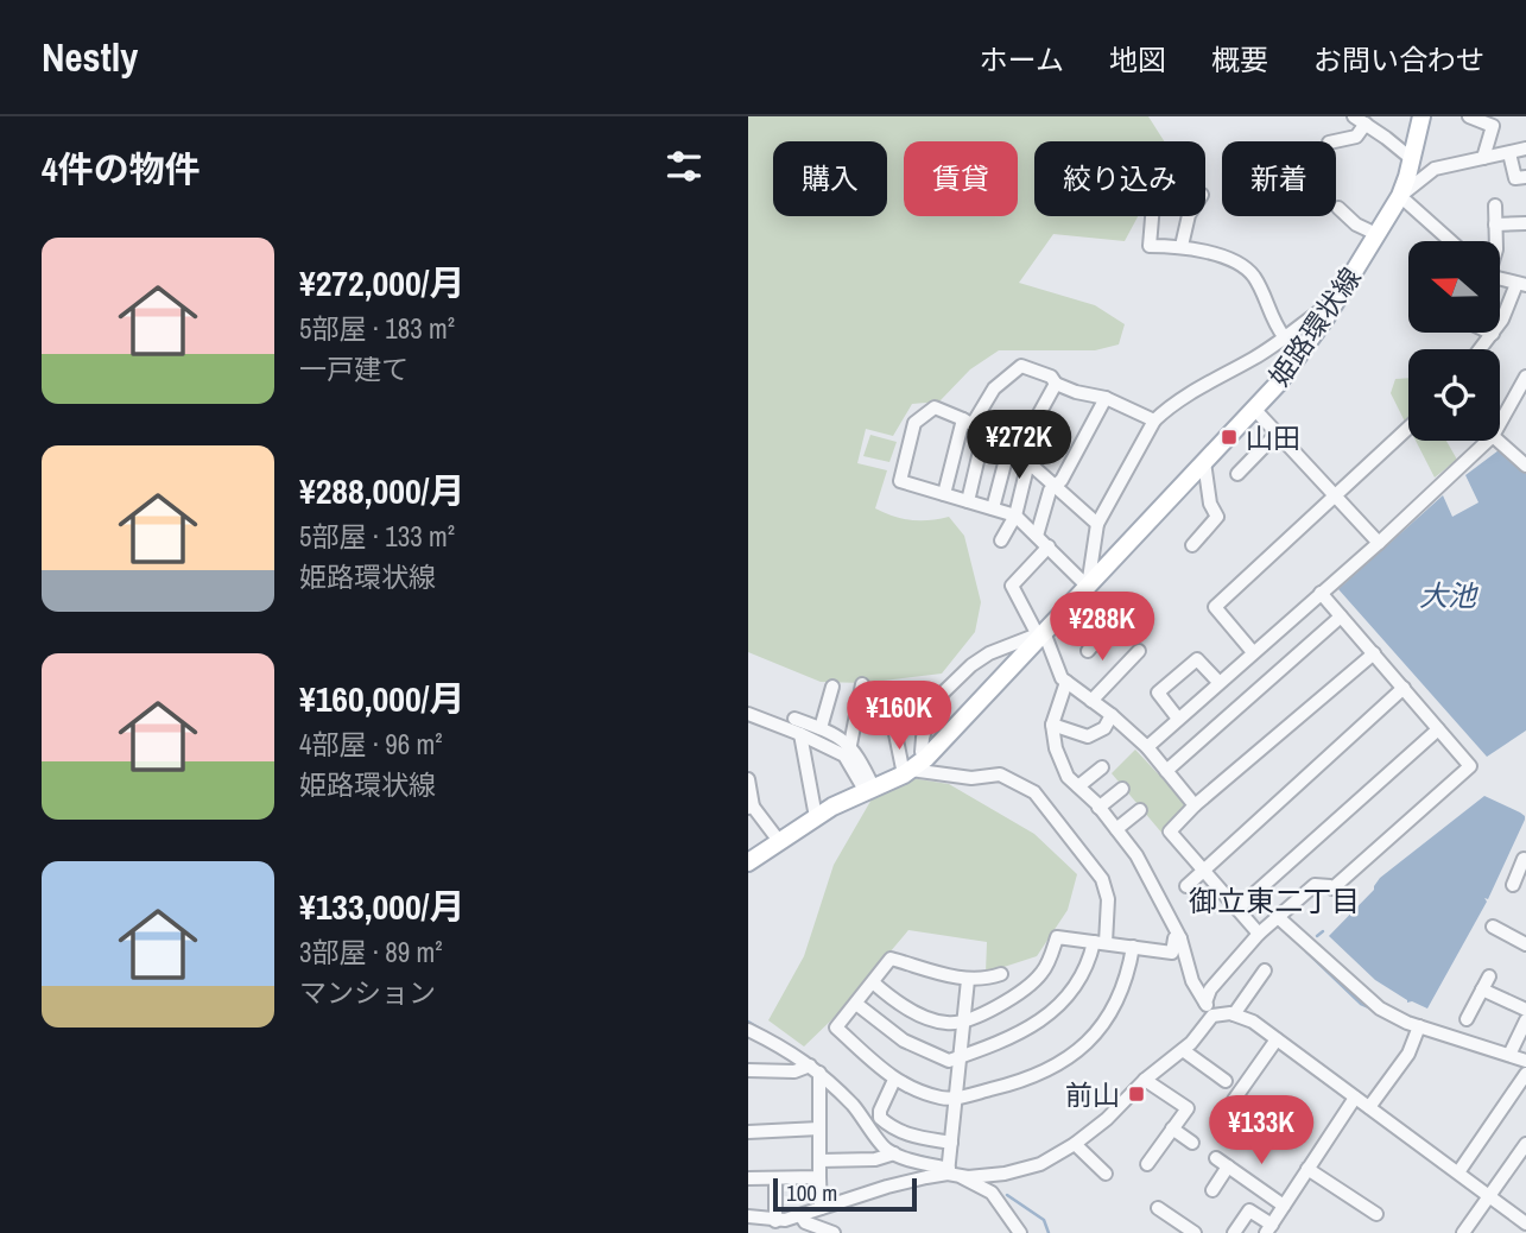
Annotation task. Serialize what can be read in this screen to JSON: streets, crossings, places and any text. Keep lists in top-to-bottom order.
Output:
{
  "streets": {
    "main road": ["姫路環状線"]
  },
  "districts": ["御立東二丁目"],
  "water": ["大池"],
  "places": {
    "transit": ["山田", "前山"]
  },
  "scale_bar": "100 m",
  "north": "left",
  "page": {
    "header": "Nestly",
    "nav": [
      "ホーム",
      "地図",
      "概要",
      "お問い合わせ"
    ],
    "heading": "4件の物件",
    "chip": [
      "購入",
      "賃貸",
      "絞り込み",
      "新着"
    ],
    "list": [
      {
        "name": "¥272,000/月",
        "note": "5部屋 · 183 m² · 一戸建て"
      },
      {
        "name": "¥288,000/月",
        "note": "5部屋 · 133 m² · 姫路環状線"
      },
      {
        "name": "¥160,000/月",
        "note": "4部屋 · 96 m² · 姫路環状線"
      },
      {
        "name": "¥133,000/月",
        "note": "3部屋 · 89 m² · マンション"
      }
    ],
    "price": [
      "¥272K",
      "¥288K",
      "¥160K",
      "¥133K"
    ],
    "scale": "100 m"
  }
}
